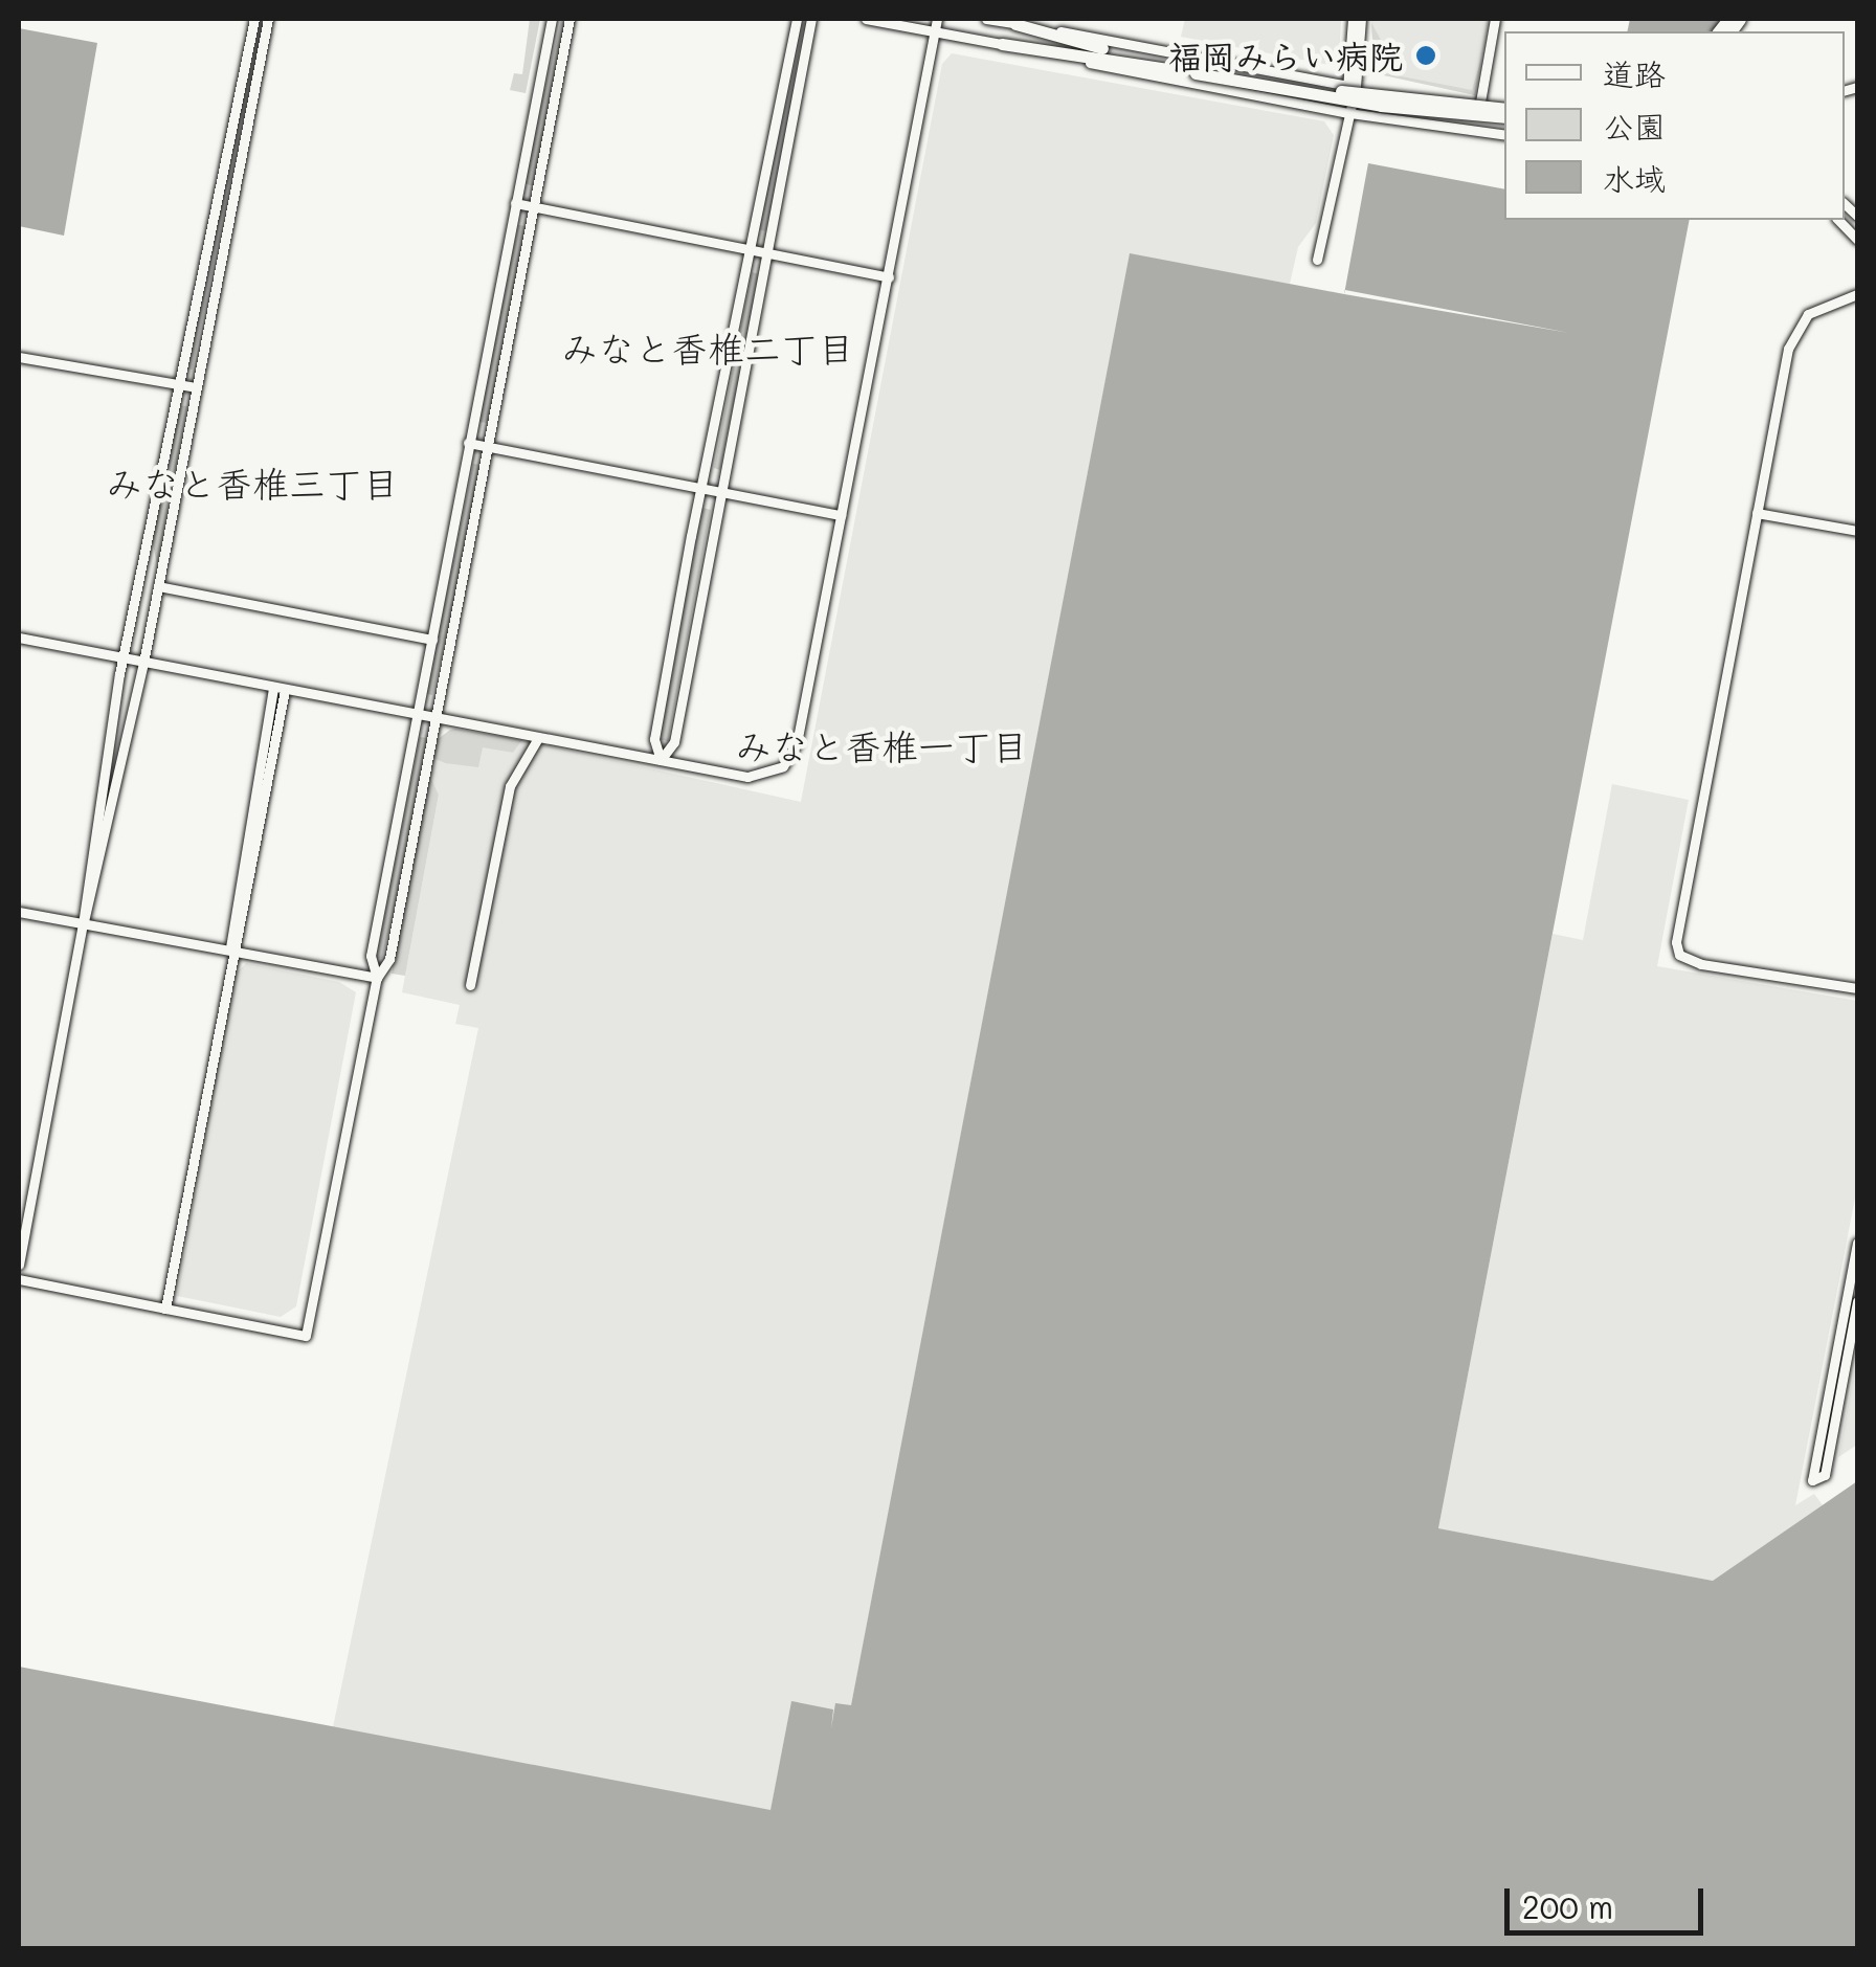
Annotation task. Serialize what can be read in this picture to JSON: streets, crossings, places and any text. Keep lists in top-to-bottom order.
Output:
{
  "districts": ["みなと香椎二丁目", "みなと香椎三丁目", "みなと香椎一丁目"],
  "places": ["福岡みらい病院"],
  "legend": ["道路", "公園", "水域"],
  "scale_bar": "200 m"
}
